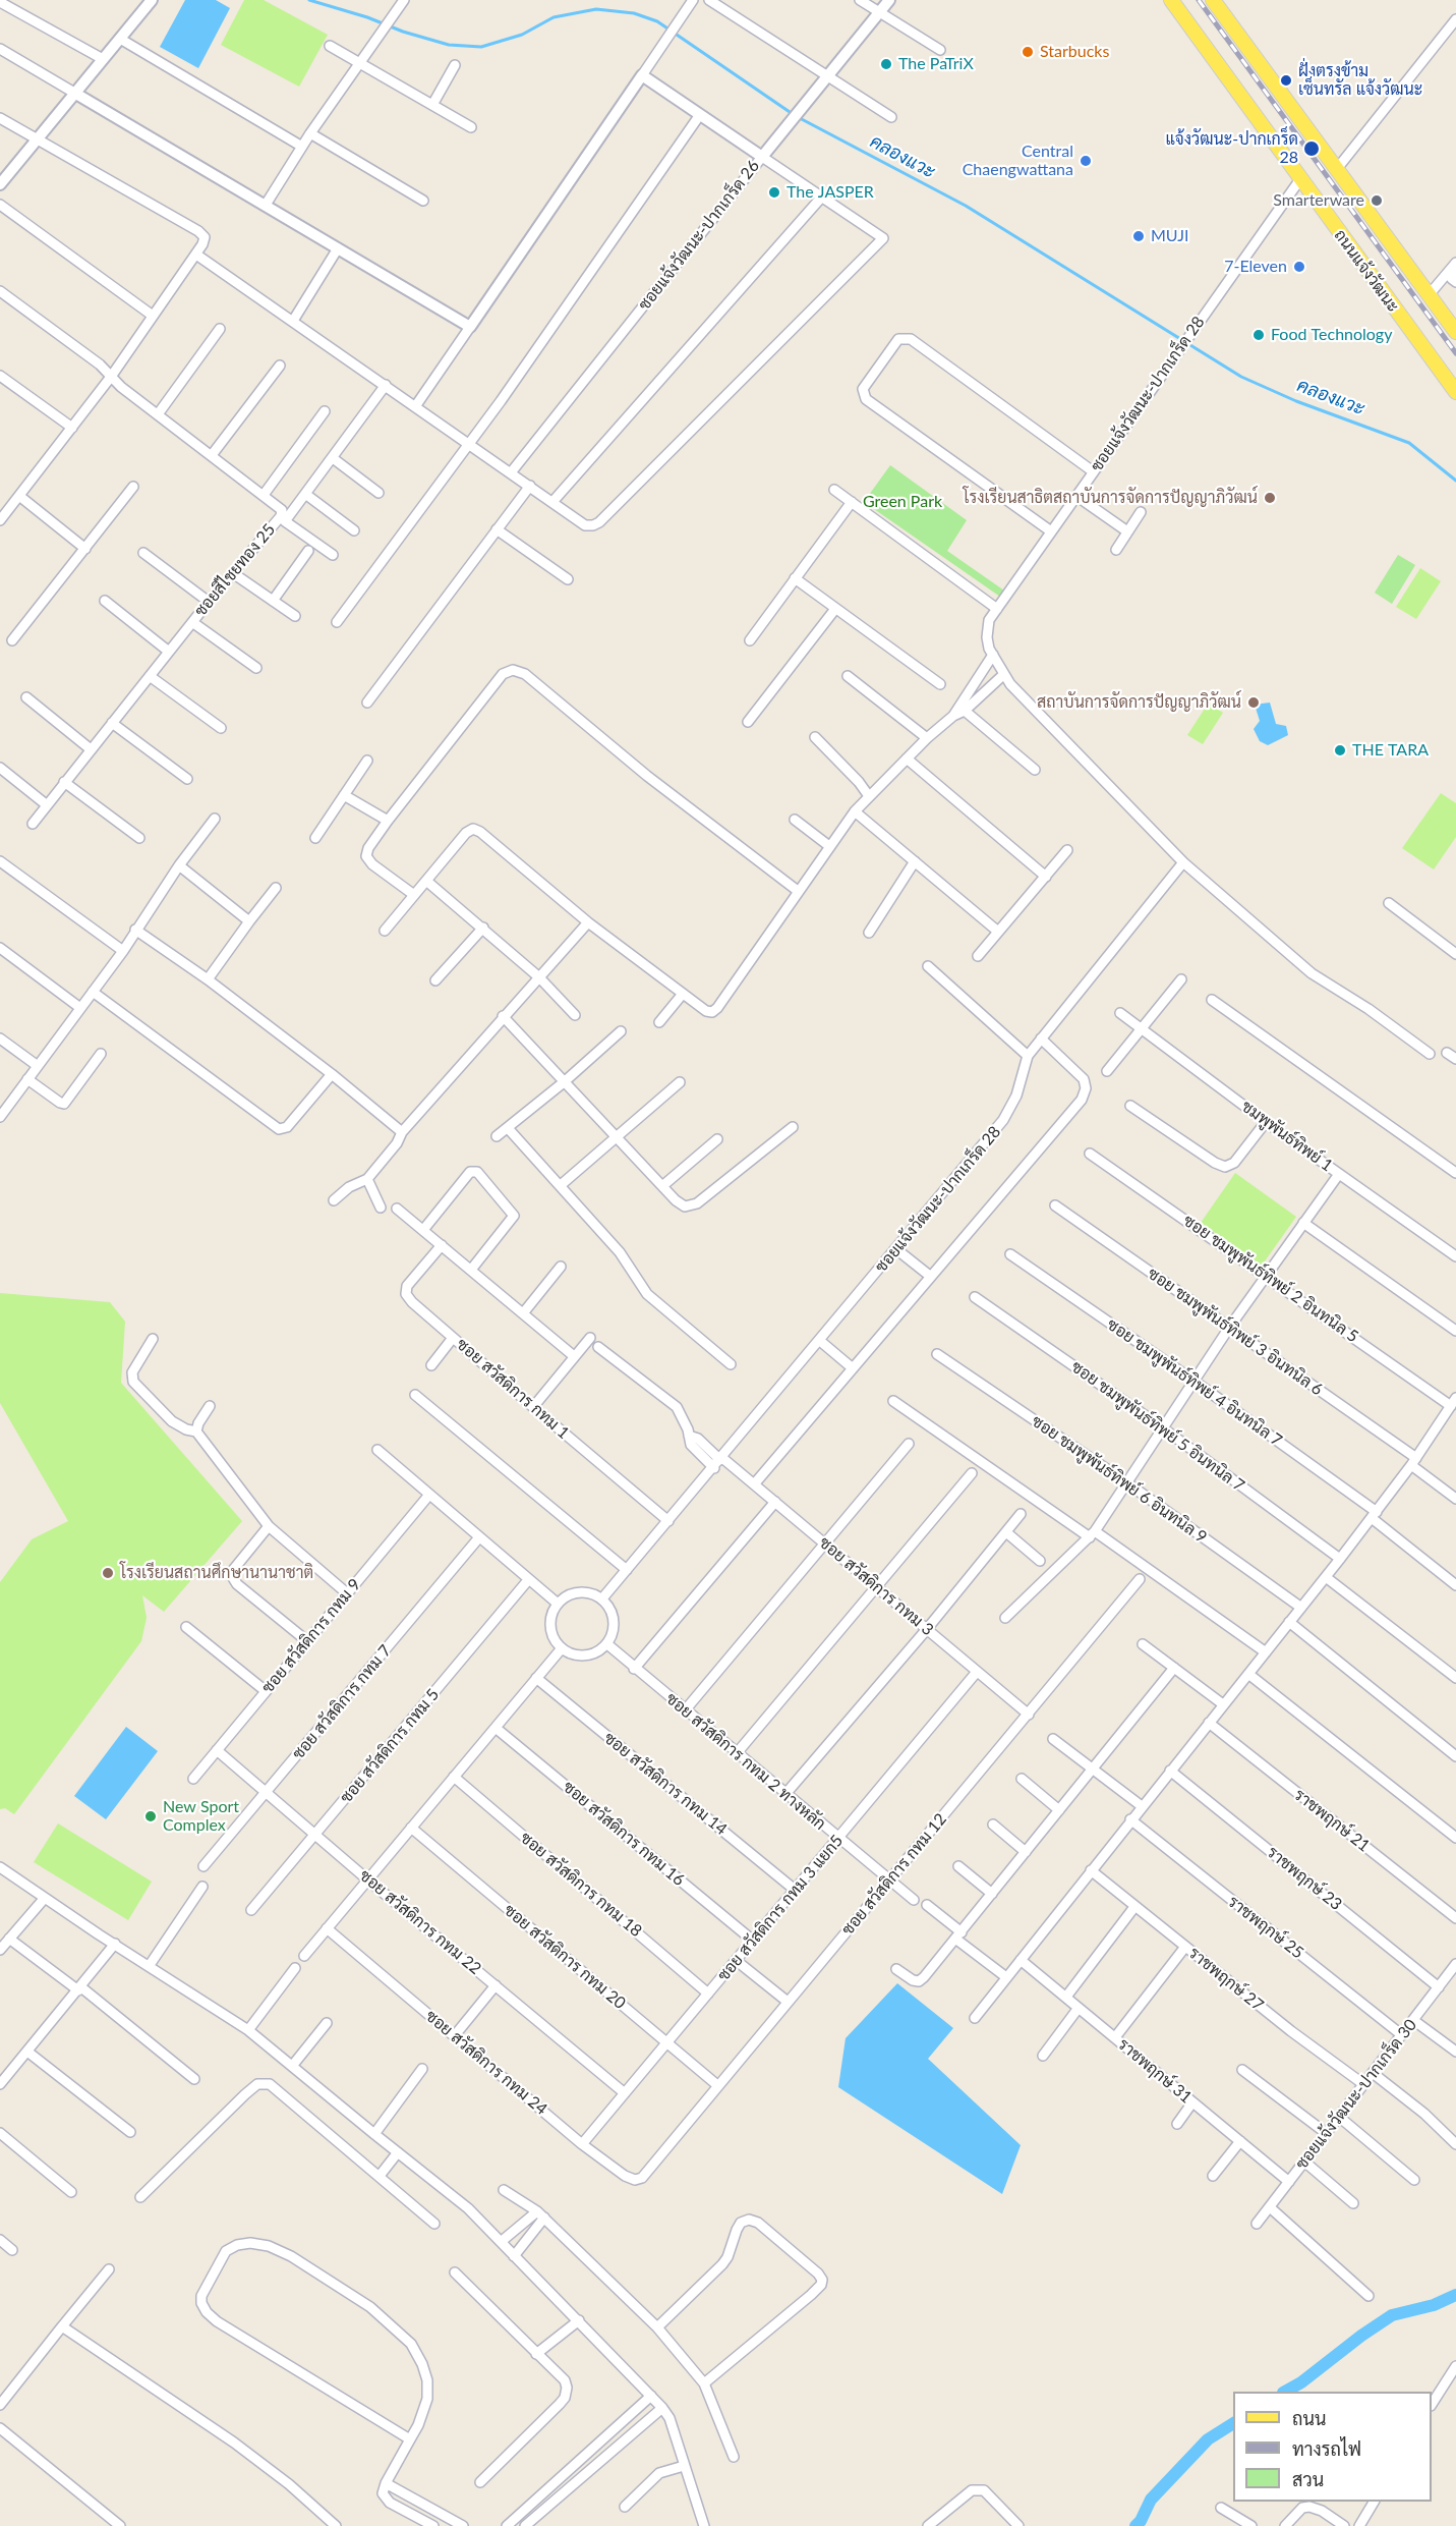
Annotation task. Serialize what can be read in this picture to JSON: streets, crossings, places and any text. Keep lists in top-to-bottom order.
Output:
{
  "streets": {
    "main road": ["ถนนแจ้งวัฒนะ"],
    "street": [
      "ซอยแจ้งวัฒนะ-ปากเกร็ด 26",
      "ซอยแจ้งวัฒนะ-ปากเกร็ด 28",
      "ซอยสีไชยทอง 25",
      "ชมพูพันธ์ทิพย์ 1",
      "ซอย ชมพูพันธ์ทิพย์ 2 อินทนิล 5",
      "ซอย ชมพูพันธ์ทิพย์ 3 อินทนิล 6",
      "ซอย ชมพูพันธ์ทิพย์ 4 อินทนิล 7",
      "ซอย สวัสดิการ กทม 1",
      "ซอย ชมพูพันธ์ทิพย์ 5 อินทนิล 7",
      "ซอย ชมพูพันธ์ทิพย์ 6 อินทนิล 9",
      "ซอย สวัสดิการ กทม 3",
      "ซอย สวัสดิการ กทม 9",
      "ซอย สวัสดิการ กทม 7",
      "ซอย สวัสดิการ กทม 5",
      "ซอย สวัสดิการ กทม 2 ทางหลัก",
      "ซอย สวัสดิการ กทม 14",
      "ราชพฤกษ์ 21",
      "ซอย สวัสดิการ กทม 16",
      "ซอย สวัสดิการ กทม 12",
      "ราชพฤกษ์ 23",
      "ซอย สวัสดิการ กทม 18",
      "ซอย สวัสดิการ กทม 3 แยก5",
      "ซอย สวัสดิการ กทม 22",
      "ราชพฤกษ์ 25",
      "ซอย สวัสดิการ กทม 20",
      "ราชพฤกษ์ 27",
      "ซอย สวัสดิการ กทม 24",
      "ราชพฤกษ์ 31",
      "ซอยแจ้งวัฒนะ-ปากเกร็ด 30"
    ]
  },
  "crossings": [
    ["ถนนแจ้งวัฒนะ", "ซอยแจ้งวัฒนะ-ปากเกร็ด 28"],
    ["ซอยแจ้งวัฒนะ-ปากเกร็ด 28", "ซอย สวัสดิการ กทม 1"],
    ["ซอยแจ้งวัฒนะ-ปากเกร็ด 28", "ซอย สวัสดิการ กทม 3"],
    ["ซอยแจ้งวัฒนะ-ปากเกร็ด 28", "ซอย สวัสดิการ กทม 2 ทางหลัก"],
    ["ซอย สวัสดิการ กทม 3", "ซอย สวัสดิการ กทม 12"],
    ["ซอย สวัสดิการ กทม 3", "ซอย สวัสดิการ กทม 3 แยก5"],
    ["ซอย สวัสดิการ กทม 9", "ซอย สวัสดิการ กทม 22"],
    ["ซอย สวัสดิการ กทม 7", "ซอย สวัสดิการ กทม 22"],
    ["ซอย สวัสดิการ กทม 5", "ซอย สวัสดิการ กทม 22"],
    ["ซอย สวัสดิการ กทม 2 ทางหลัก", "ซอย สวัสดิการ กทม 12"],
    ["ซอย สวัสดิการ กทม 2 ทางหลัก", "ซอย สวัสดิการ กทม 3 แยก5"],
    ["ซอย สวัสดิการ กทม 14", "ซอย สวัสดิการ กทม 3 แยก5"],
    ["ซอย สวัสดิการ กทม 16", "ซอย สวัสดิการ กทม 3 แยก5"],
    ["ซอย สวัสดิการ กทม 12", "ซอย สวัสดิการ กทม 20"],
    ["ซอย สวัสดิการ กทม 12", "ซอย สวัสดิการ กทม 24"],
    ["ราชพฤกษ์ 23", "ซอยแจ้งวัฒนะ-ปากเกร็ด 30"],
    ["ซอย สวัสดิการ กทม 18", "ซอย สวัสดิการ กทม 3 แยก5"],
    ["ซอย สวัสดิการ กทม 3 แยก5", "ซอย สวัสดิการ กทม 22"],
    ["ซอย สวัสดิการ กทม 3 แยก5", "ซอย สวัสดิการ กทม 20"],
    ["ซอย สวัสดิการ กทม 3 แยก5", "ซอย สวัสดิการ กทม 24"],
    ["ราชพฤกษ์ 25", "ซอยแจ้งวัฒนะ-ปากเกร็ด 30"],
    ["ราชพฤกษ์ 27", "ซอยแจ้งวัฒนะ-ปากเกร็ด 30"],
    ["ราชพฤกษ์ 31", "ซอยแจ้งวัฒนะ-ปากเกร็ด 30"]
  ],
  "water": ["คลองแวะ"],
  "parks": ["Green Park"],
  "places": [
    "Starbucks",
    "The PaTriX",
    "ฝั่งตรงข้าม เซ็นทรัล แจ้งวัฒนะ",
    "แจ้งวัฒนะ-ปากเกร็ด 28",
    "Central Chaengwattana",
    "The JASPER",
    "Smarterware",
    "MUJI",
    "7-Eleven",
    "Food Technology",
    "โรงเรียนสาธิตสถาบันการจัดการปัญญาภิวัฒน์",
    "สถาบันการจัดการปัญญาภิวัฒน์",
    "THE TARA",
    "โรงเรียนสถานศึกษานานาชาติ",
    "New Sport Complex"
  ],
  "legend": ["ถนน", "ทางรถไฟ", "สวน"]
}
